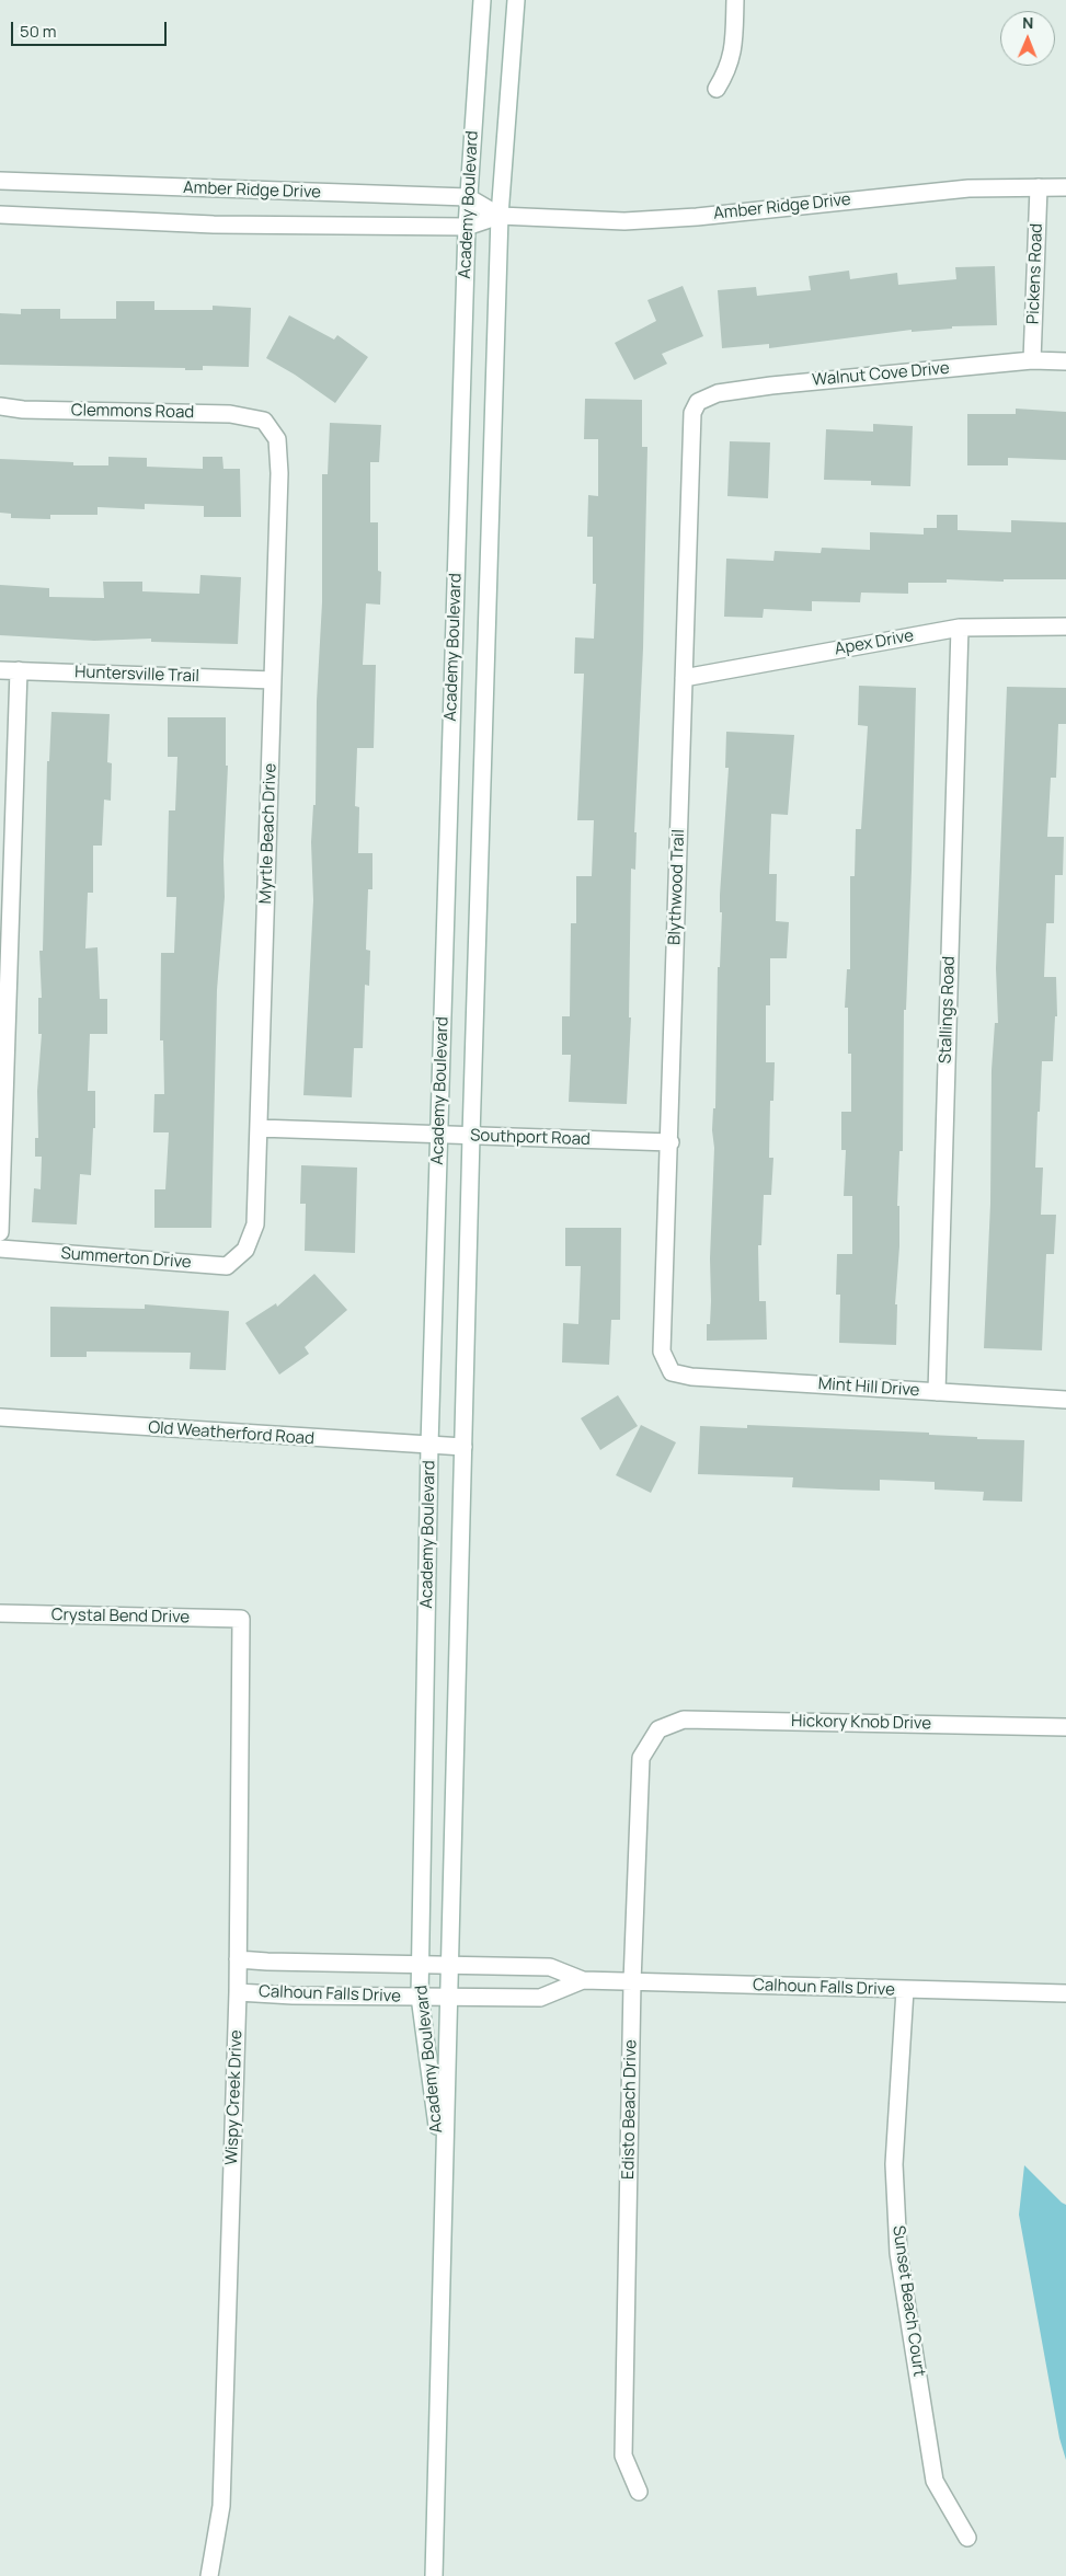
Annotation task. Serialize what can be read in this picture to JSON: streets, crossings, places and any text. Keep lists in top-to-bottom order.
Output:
{
  "streets": {
    "street": [
      "Amber Ridge Drive",
      "Academy Boulevard",
      "Pickens Road",
      "Walnut Cove Drive",
      "Clemmons Road",
      "Apex Drive",
      "Huntersville Trail",
      "Myrtle Beach Drive",
      "Blythwood Trail",
      "Stallings Road",
      "Southport Road",
      "Summerton Drive",
      "Mint Hill Drive",
      "Old Weatherford Road",
      "Crystal Bend Drive",
      "Hickory Knob Drive",
      "Calhoun Falls Drive",
      "Wispy Creek Drive",
      "Edisto Beach Drive",
      "Sunset Beach Court"
    ]
  },
  "crossings": [
    ["Amber Ridge Drive", "Academy Boulevard"],
    ["Amber Ridge Drive", "Pickens Road"],
    ["Academy Boulevard", "Southport Road"],
    ["Academy Boulevard", "Old Weatherford Road"],
    ["Academy Boulevard", "Calhoun Falls Drive"],
    ["Pickens Road", "Walnut Cove Drive"],
    ["Walnut Cove Drive", "Blythwood Trail"],
    ["Clemmons Road", "Myrtle Beach Drive"],
    ["Apex Drive", "Blythwood Trail"],
    ["Apex Drive", "Stallings Road"],
    ["Huntersville Trail", "Myrtle Beach Drive"],
    ["Myrtle Beach Drive", "Southport Road"],
    ["Myrtle Beach Drive", "Summerton Drive"],
    ["Blythwood Trail", "Southport Road"],
    ["Blythwood Trail", "Mint Hill Drive"],
    ["Stallings Road", "Mint Hill Drive"],
    ["Crystal Bend Drive", "Wispy Creek Drive"],
    ["Hickory Knob Drive", "Edisto Beach Drive"],
    ["Calhoun Falls Drive", "Wispy Creek Drive"],
    ["Calhoun Falls Drive", "Edisto Beach Drive"],
    ["Calhoun Falls Drive", "Sunset Beach Court"]
  ],
  "scale_bar": "50 m",
  "north": "top"
}
